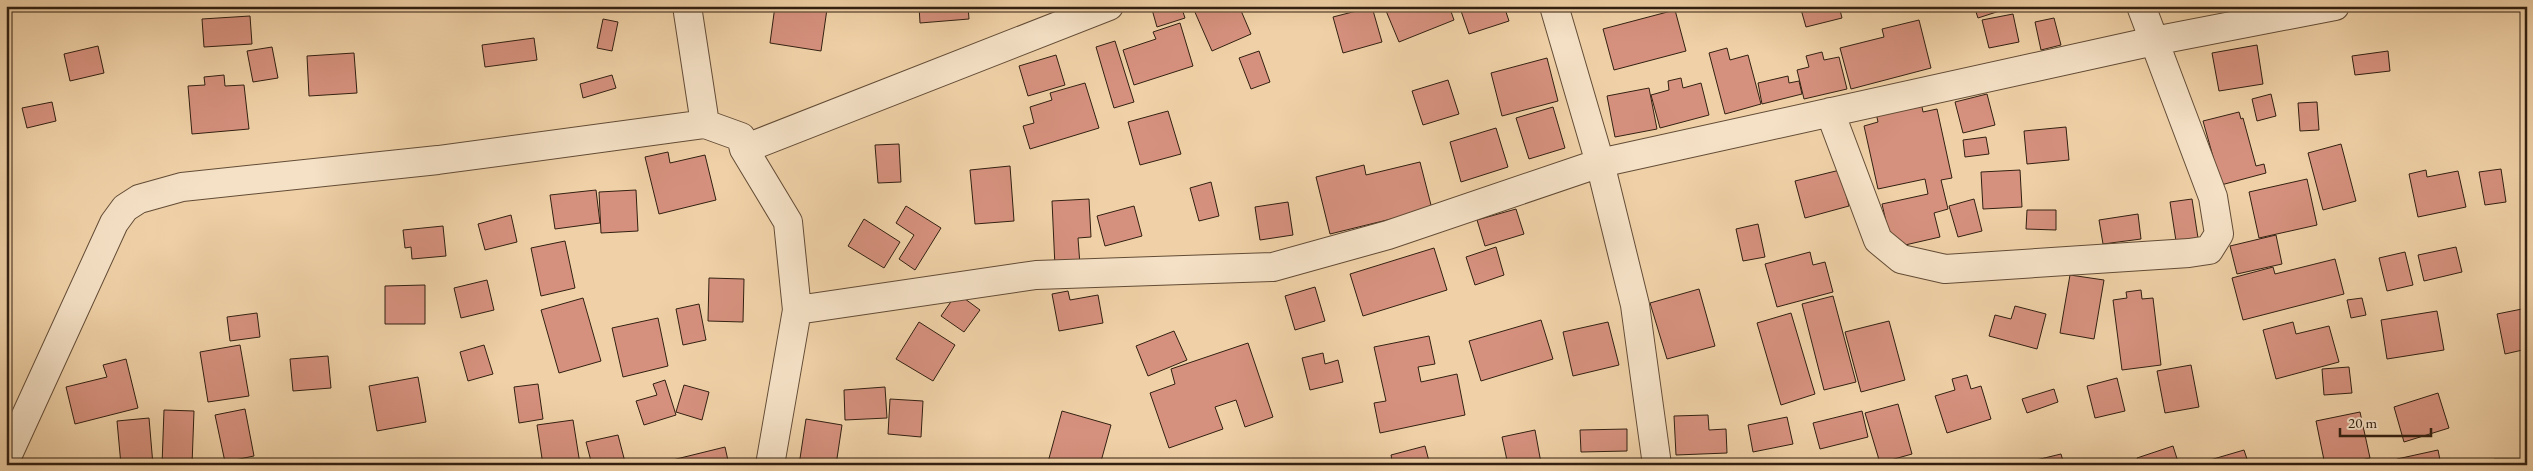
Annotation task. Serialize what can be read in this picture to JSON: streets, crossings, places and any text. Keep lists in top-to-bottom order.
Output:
{
  "scale_bar": "20 m"
}
